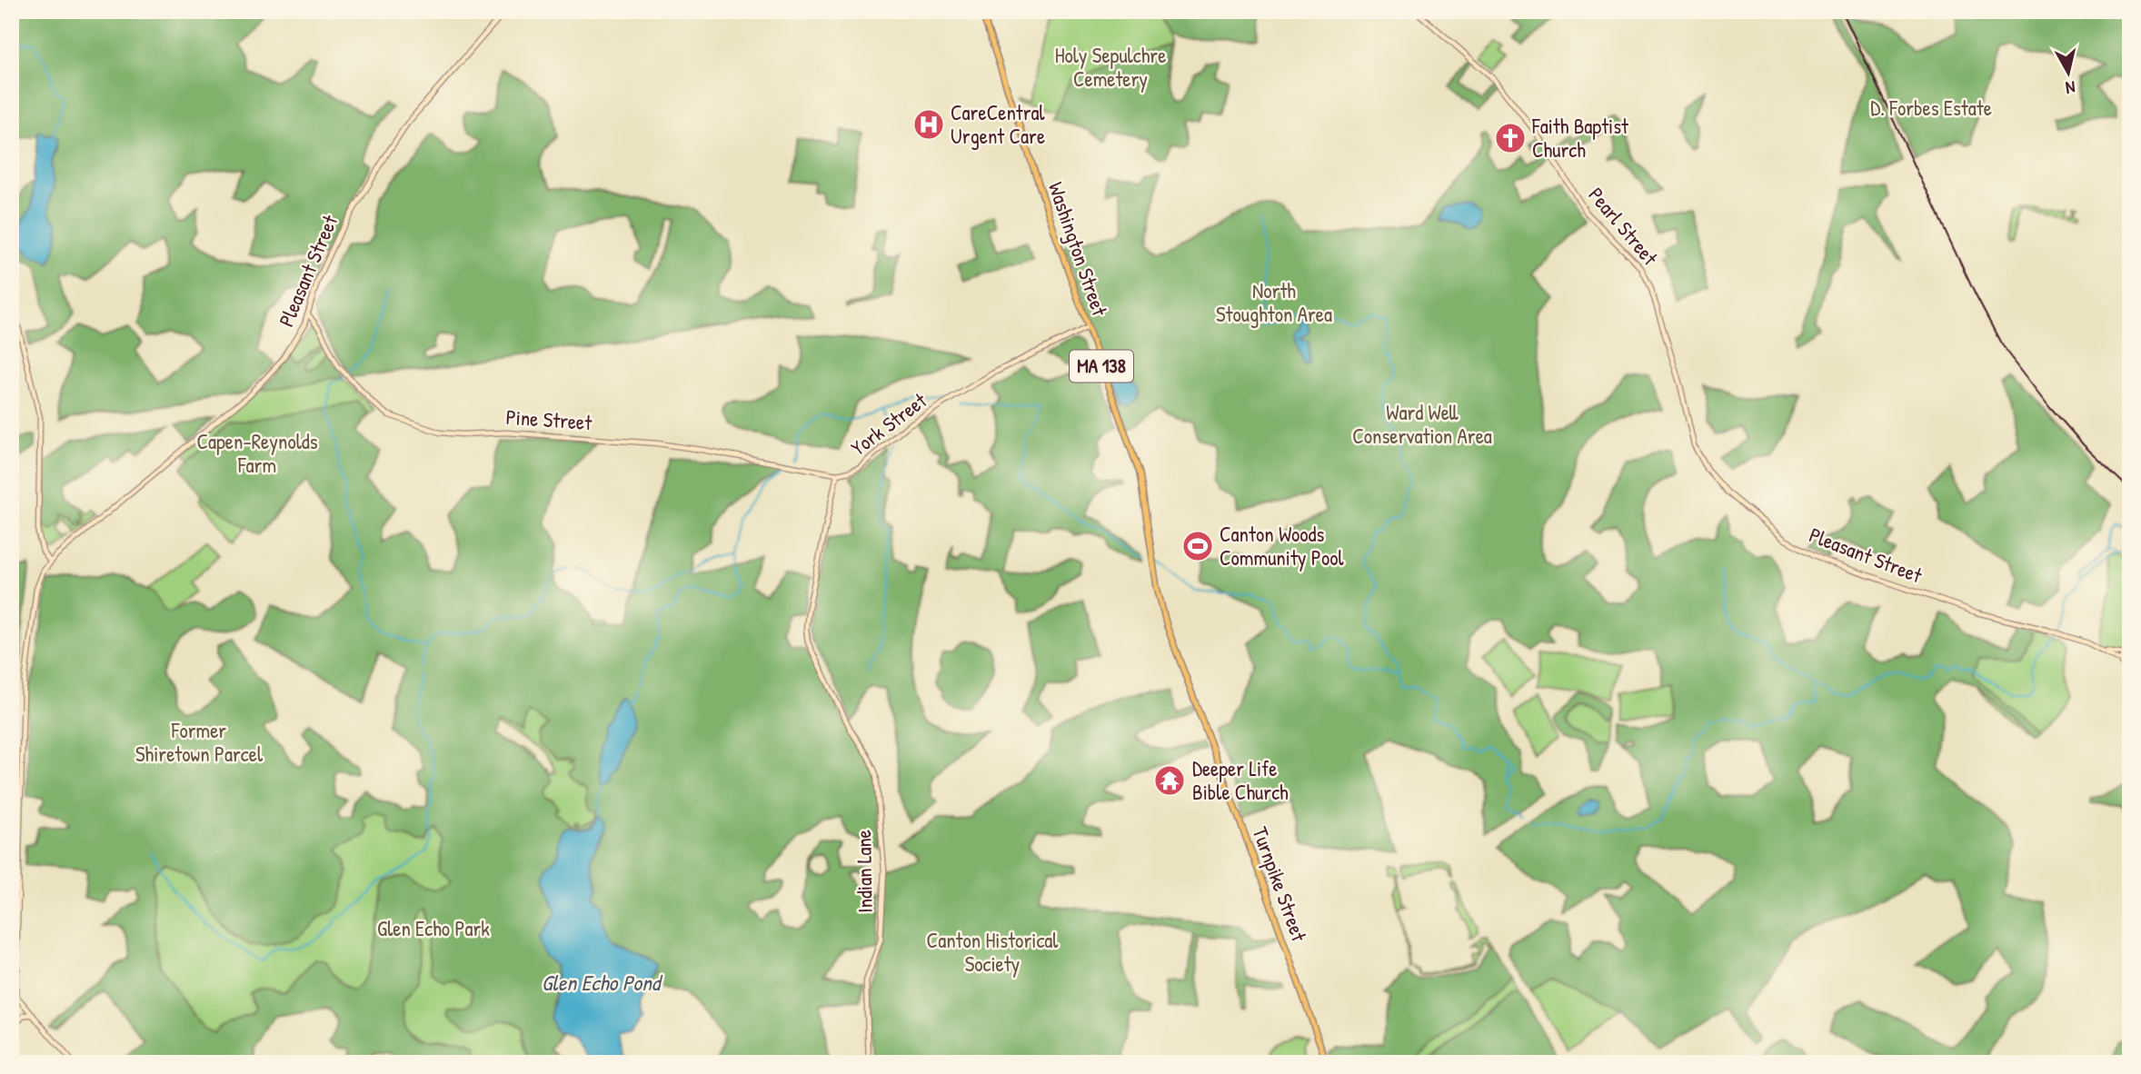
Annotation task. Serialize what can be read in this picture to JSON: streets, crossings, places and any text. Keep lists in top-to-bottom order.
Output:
{
  "streets": {
    "main road": [
      "Pearl Street",
      "Washington Street",
      "Pleasant Street",
      "MA 138",
      "Pine Street",
      "York Street",
      "Indian Lane",
      "Turnpike Street"
    ]
  },
  "crossings": [
    ["Pearl Street", "Pleasant Street"],
    ["Washington Street", "York Street"],
    ["Washington Street", "Turnpike Street"],
    ["Pleasant Street", "Pine Street"],
    ["Pine Street", "York Street"],
    ["York Street", "Indian Lane"]
  ],
  "water": ["Glen Echo Pond"],
  "parks": [
    "Holy Sepulchre Cemetery",
    "D. Forbes Estate",
    "North Stoughton Area",
    "Ward Well Conservation Area",
    "Capen-Reynolds Farm",
    "Former Shiretown Parcel",
    "Glen Echo Park",
    "Canton Historical Society"
  ],
  "places": {
    "hospital": ["CareCentral Urgent Care"],
    "church": ["Faith Baptist Church"],
    "sports": ["Canton Woods Community Pool"],
    "temple": ["Deeper Life Bible Church"]
  },
  "north": "bottom"
}
